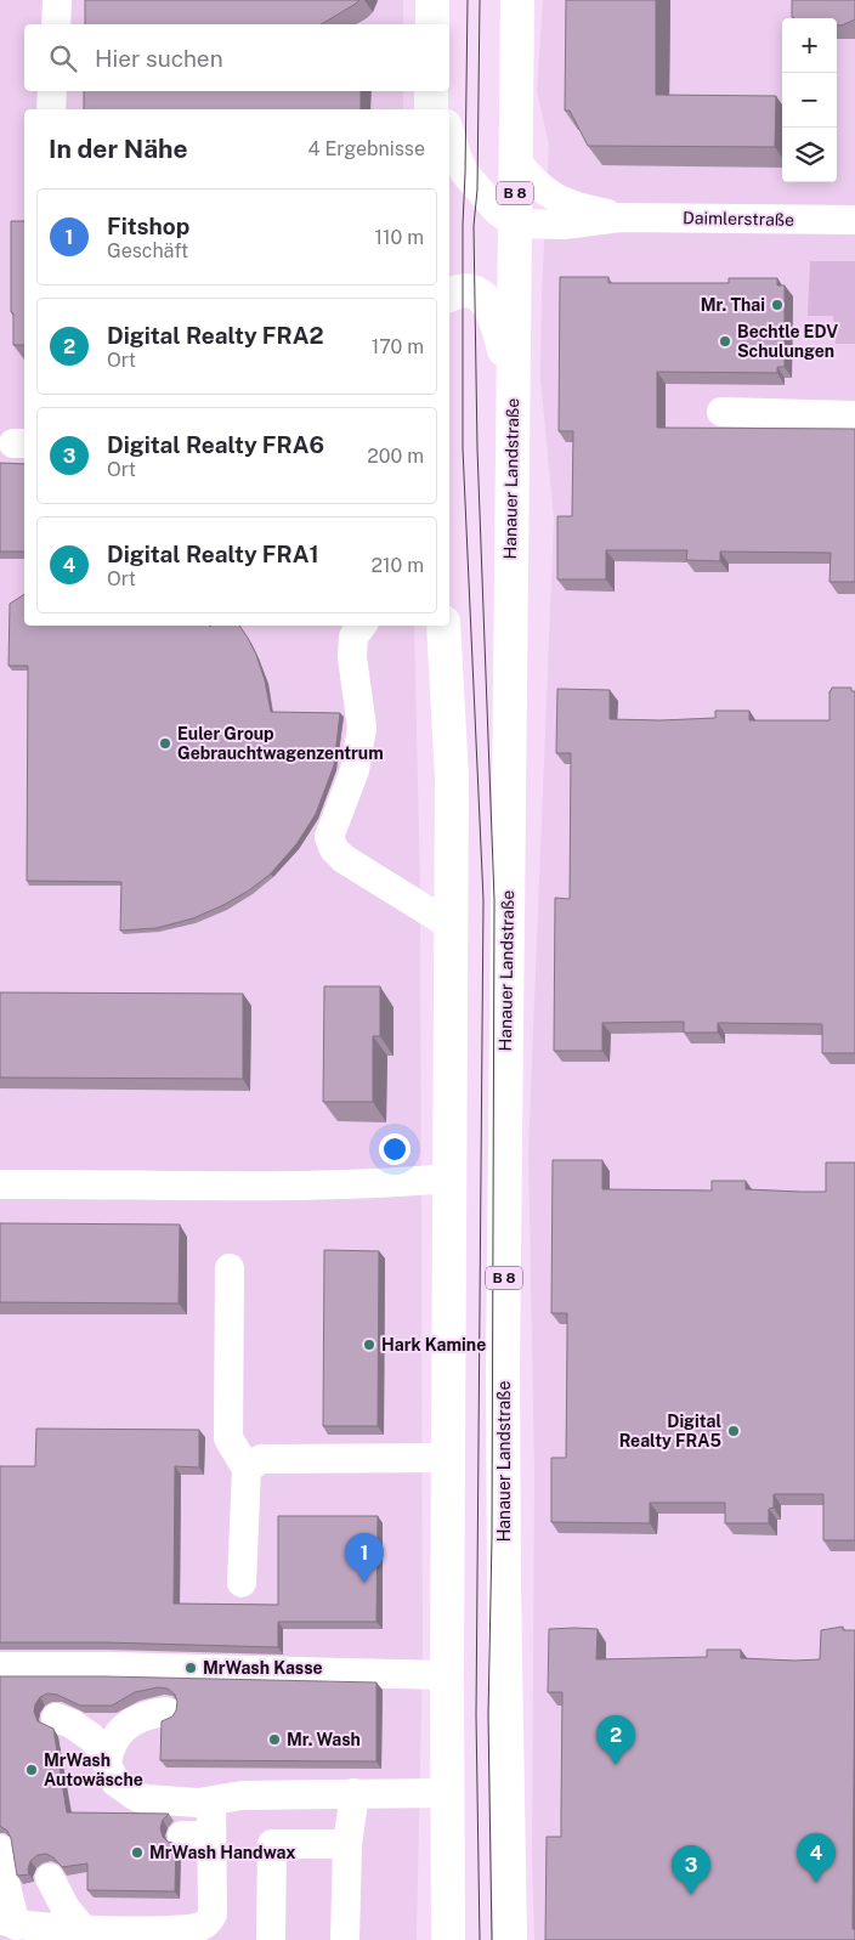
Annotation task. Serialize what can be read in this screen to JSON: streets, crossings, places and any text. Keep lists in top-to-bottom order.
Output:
{
  "streets": {
    "main road": ["B 8", "Hanauer Landstraße"],
    "street": ["Daimlerstraße"]
  },
  "crossings": [
    ["Daimlerstraße", "Hanauer Landstraße"]
  ],
  "places": [
    "Mr. Thai",
    "Bechtle EDV Schulungen",
    "Euler Group Gebrauchtwagenzentrum",
    "Hark Kamine",
    "Digital Realty FRA5",
    "MrWash Kasse",
    "Mr. Wash",
    "MrWash Autowäsche",
    "MrWash Handwax"
  ],
  "page": {
    "map_buttons": ["+", "−"],
    "search": "Hier suchen",
    "heading": ["In der Nähe", "4 Ergebnisse"],
    "list": [
      {
        "mark": "1",
        "name": "Fitshop",
        "note": "Geschäft",
        "value": "110 m"
      },
      {
        "mark": "2",
        "name": "Digital Realty FRA2",
        "note": "Ort",
        "value": "170 m"
      },
      {
        "mark": "3",
        "name": "Digital Realty FRA6",
        "note": "Ort",
        "value": "200 m"
      },
      {
        "mark": "4",
        "name": "Digital Realty FRA1",
        "note": "Ort",
        "value": "210 m"
      }
    ],
    "pins": [
      "1",
      "2",
      "4",
      "3"
    ]
  }
}
